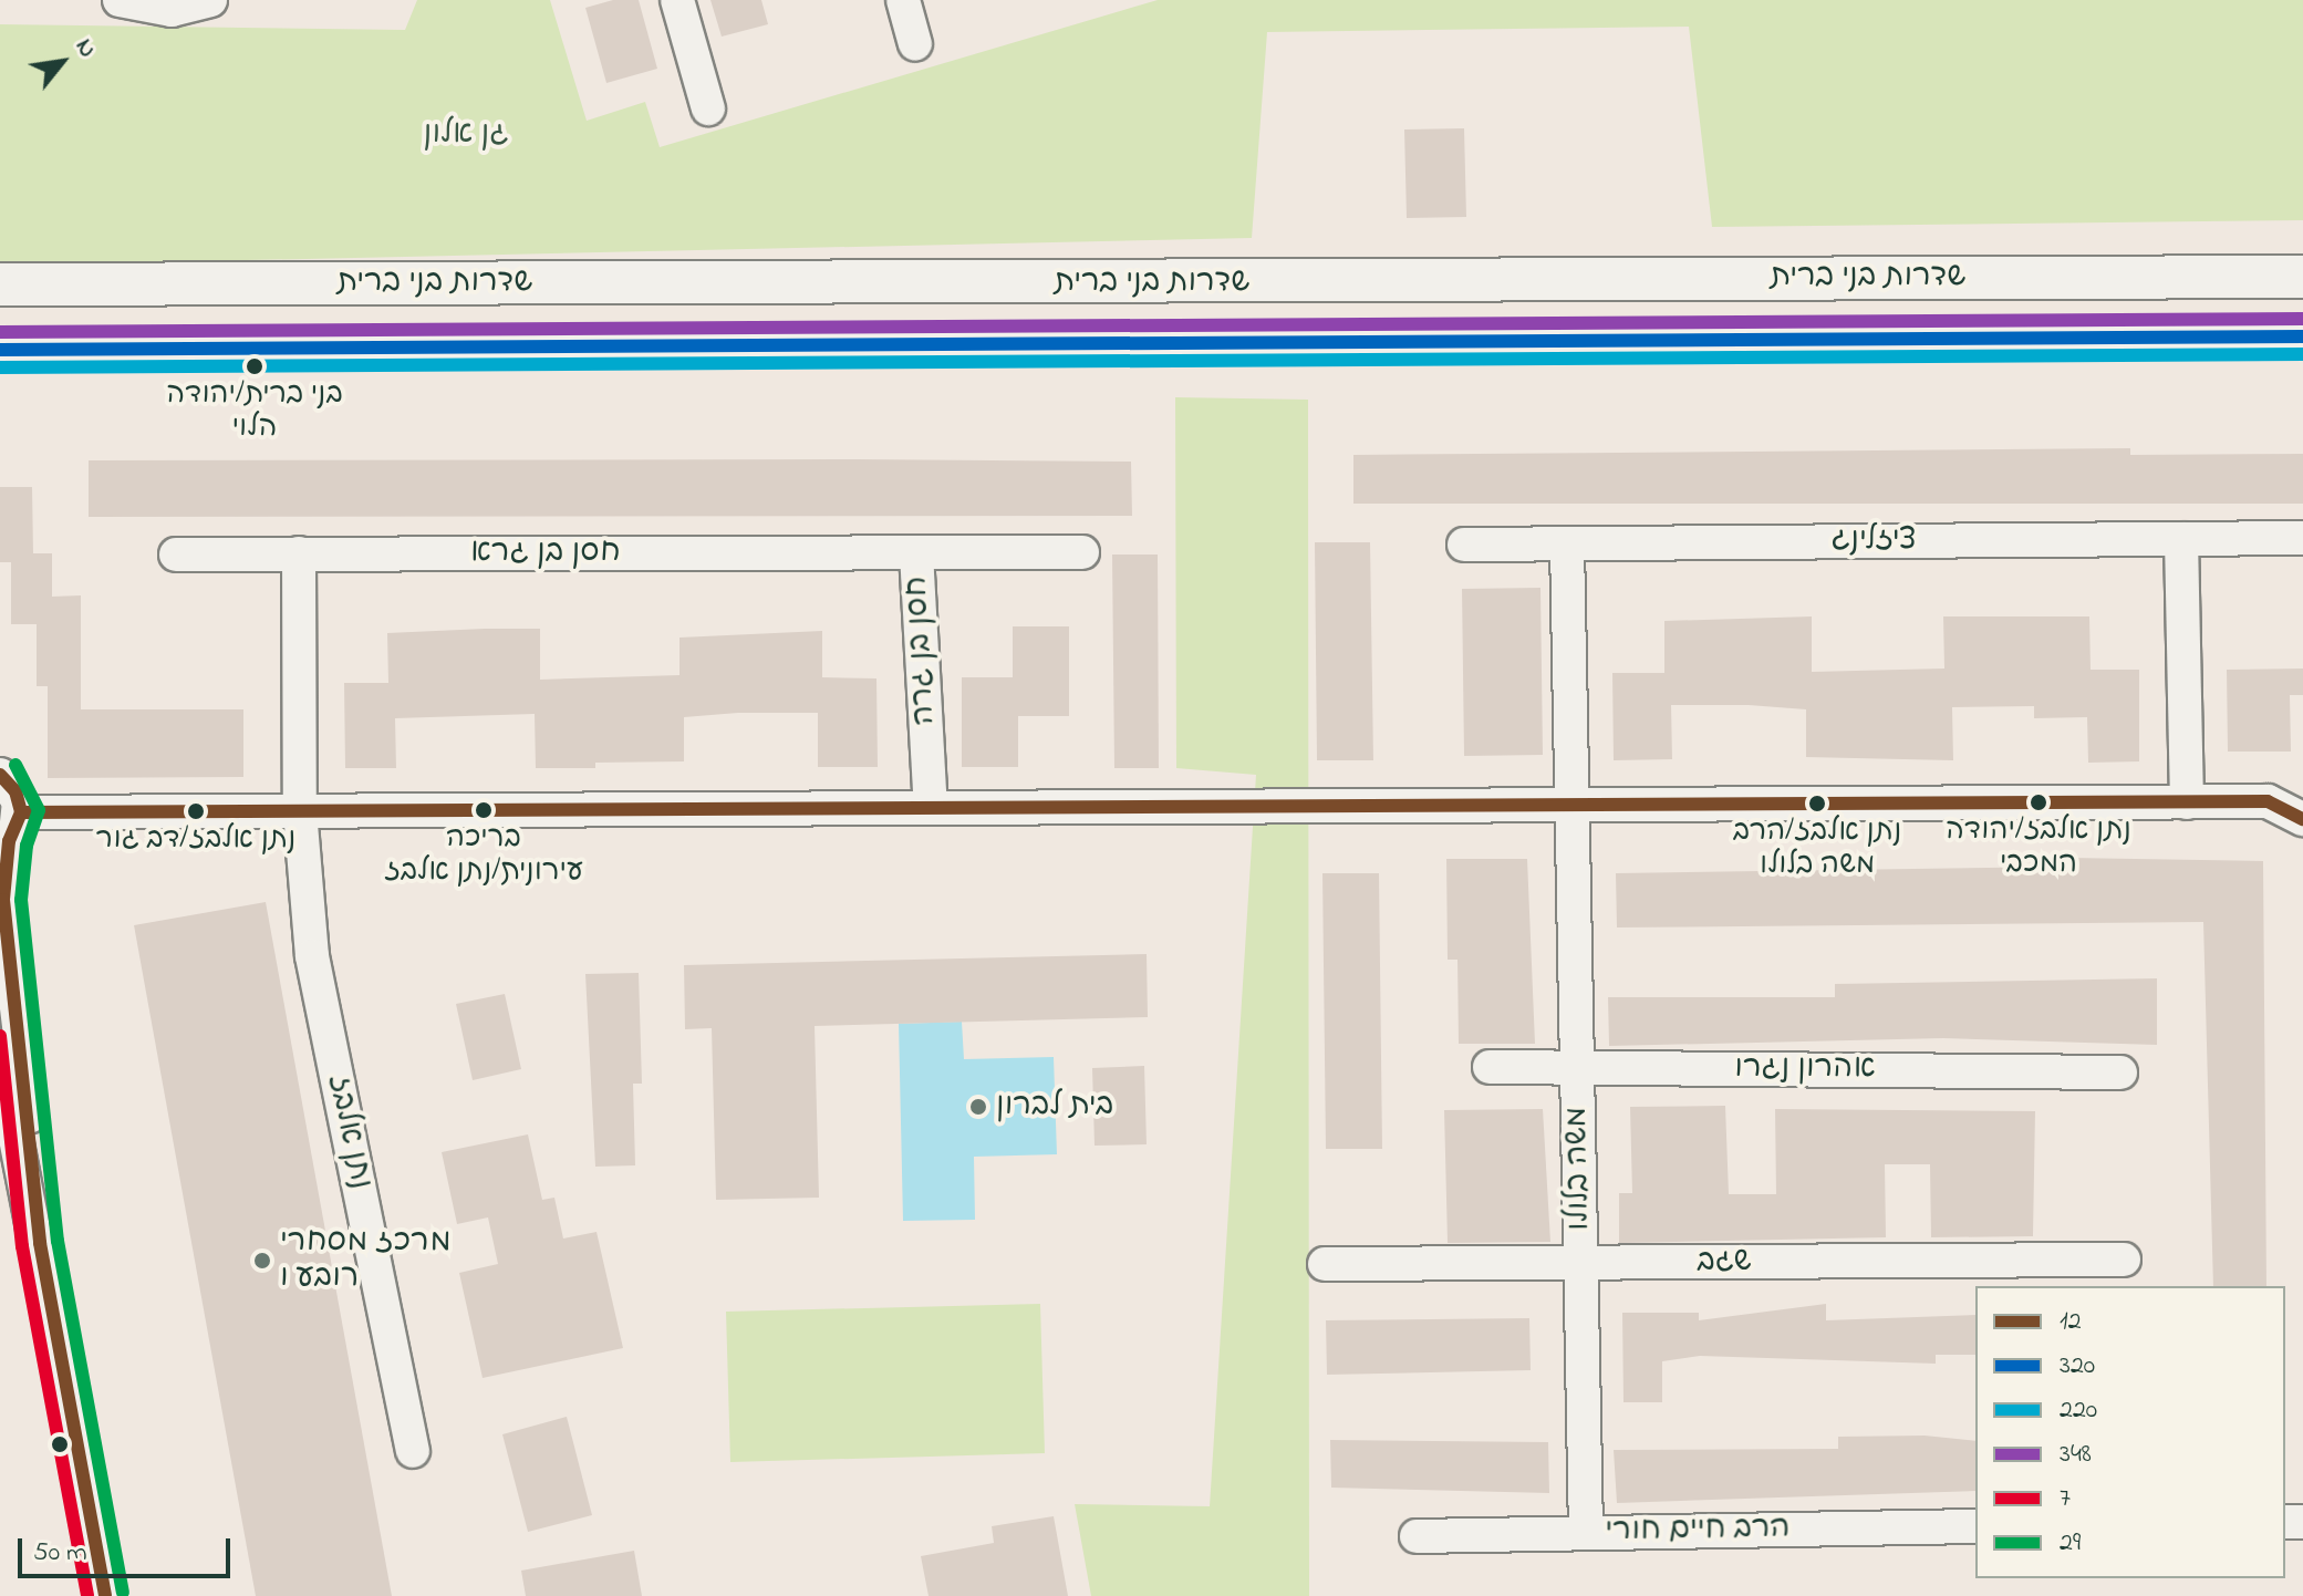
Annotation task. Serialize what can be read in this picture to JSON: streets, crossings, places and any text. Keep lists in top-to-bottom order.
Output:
{
  "streets": {
    "main road": ["שדרות בני ברית"],
    "street": [
      "ציזלינג",
      "חסן בן גרא",
      "חסן בן גרה",
      "אהרון נגרו",
      "נתן אלבז",
      "משה בלולו",
      "שגב",
      "הרב חיים חורי"
    ]
  },
  "crossings": [
    ["חסן בן גרא", "חסן בן גרה"],
    ["חסן בן גרא", "נתן אלבז"],
    ["אהרון נגרו", "משה בלולו"],
    ["משה בלולו", "שגב"],
    ["משה בלולו", "הרב חיים חורי"]
  ],
  "parks": ["גן אלון"],
  "places": [
    "בני ברית/יהודה הלוי",
    "נתן אלבז/יהודה המכבי",
    "נתן אלבז/הרב משה בלולו",
    "בריכה עירונית/נתן אלבז",
    "נתן אלבז/דב גור",
    "בית לברון",
    "מרכז מסחרי רובע ו"
  ],
  "lines": [
    "transit line 348",
    "transit line 320",
    "transit line 220",
    "transit line 29",
    "transit line 12",
    "transit line 7"
  ],
  "legend": [
    "12",
    "320",
    "220",
    "348",
    "7",
    "29"
  ],
  "scale_bar": "50 m",
  "north": "top right"
}
